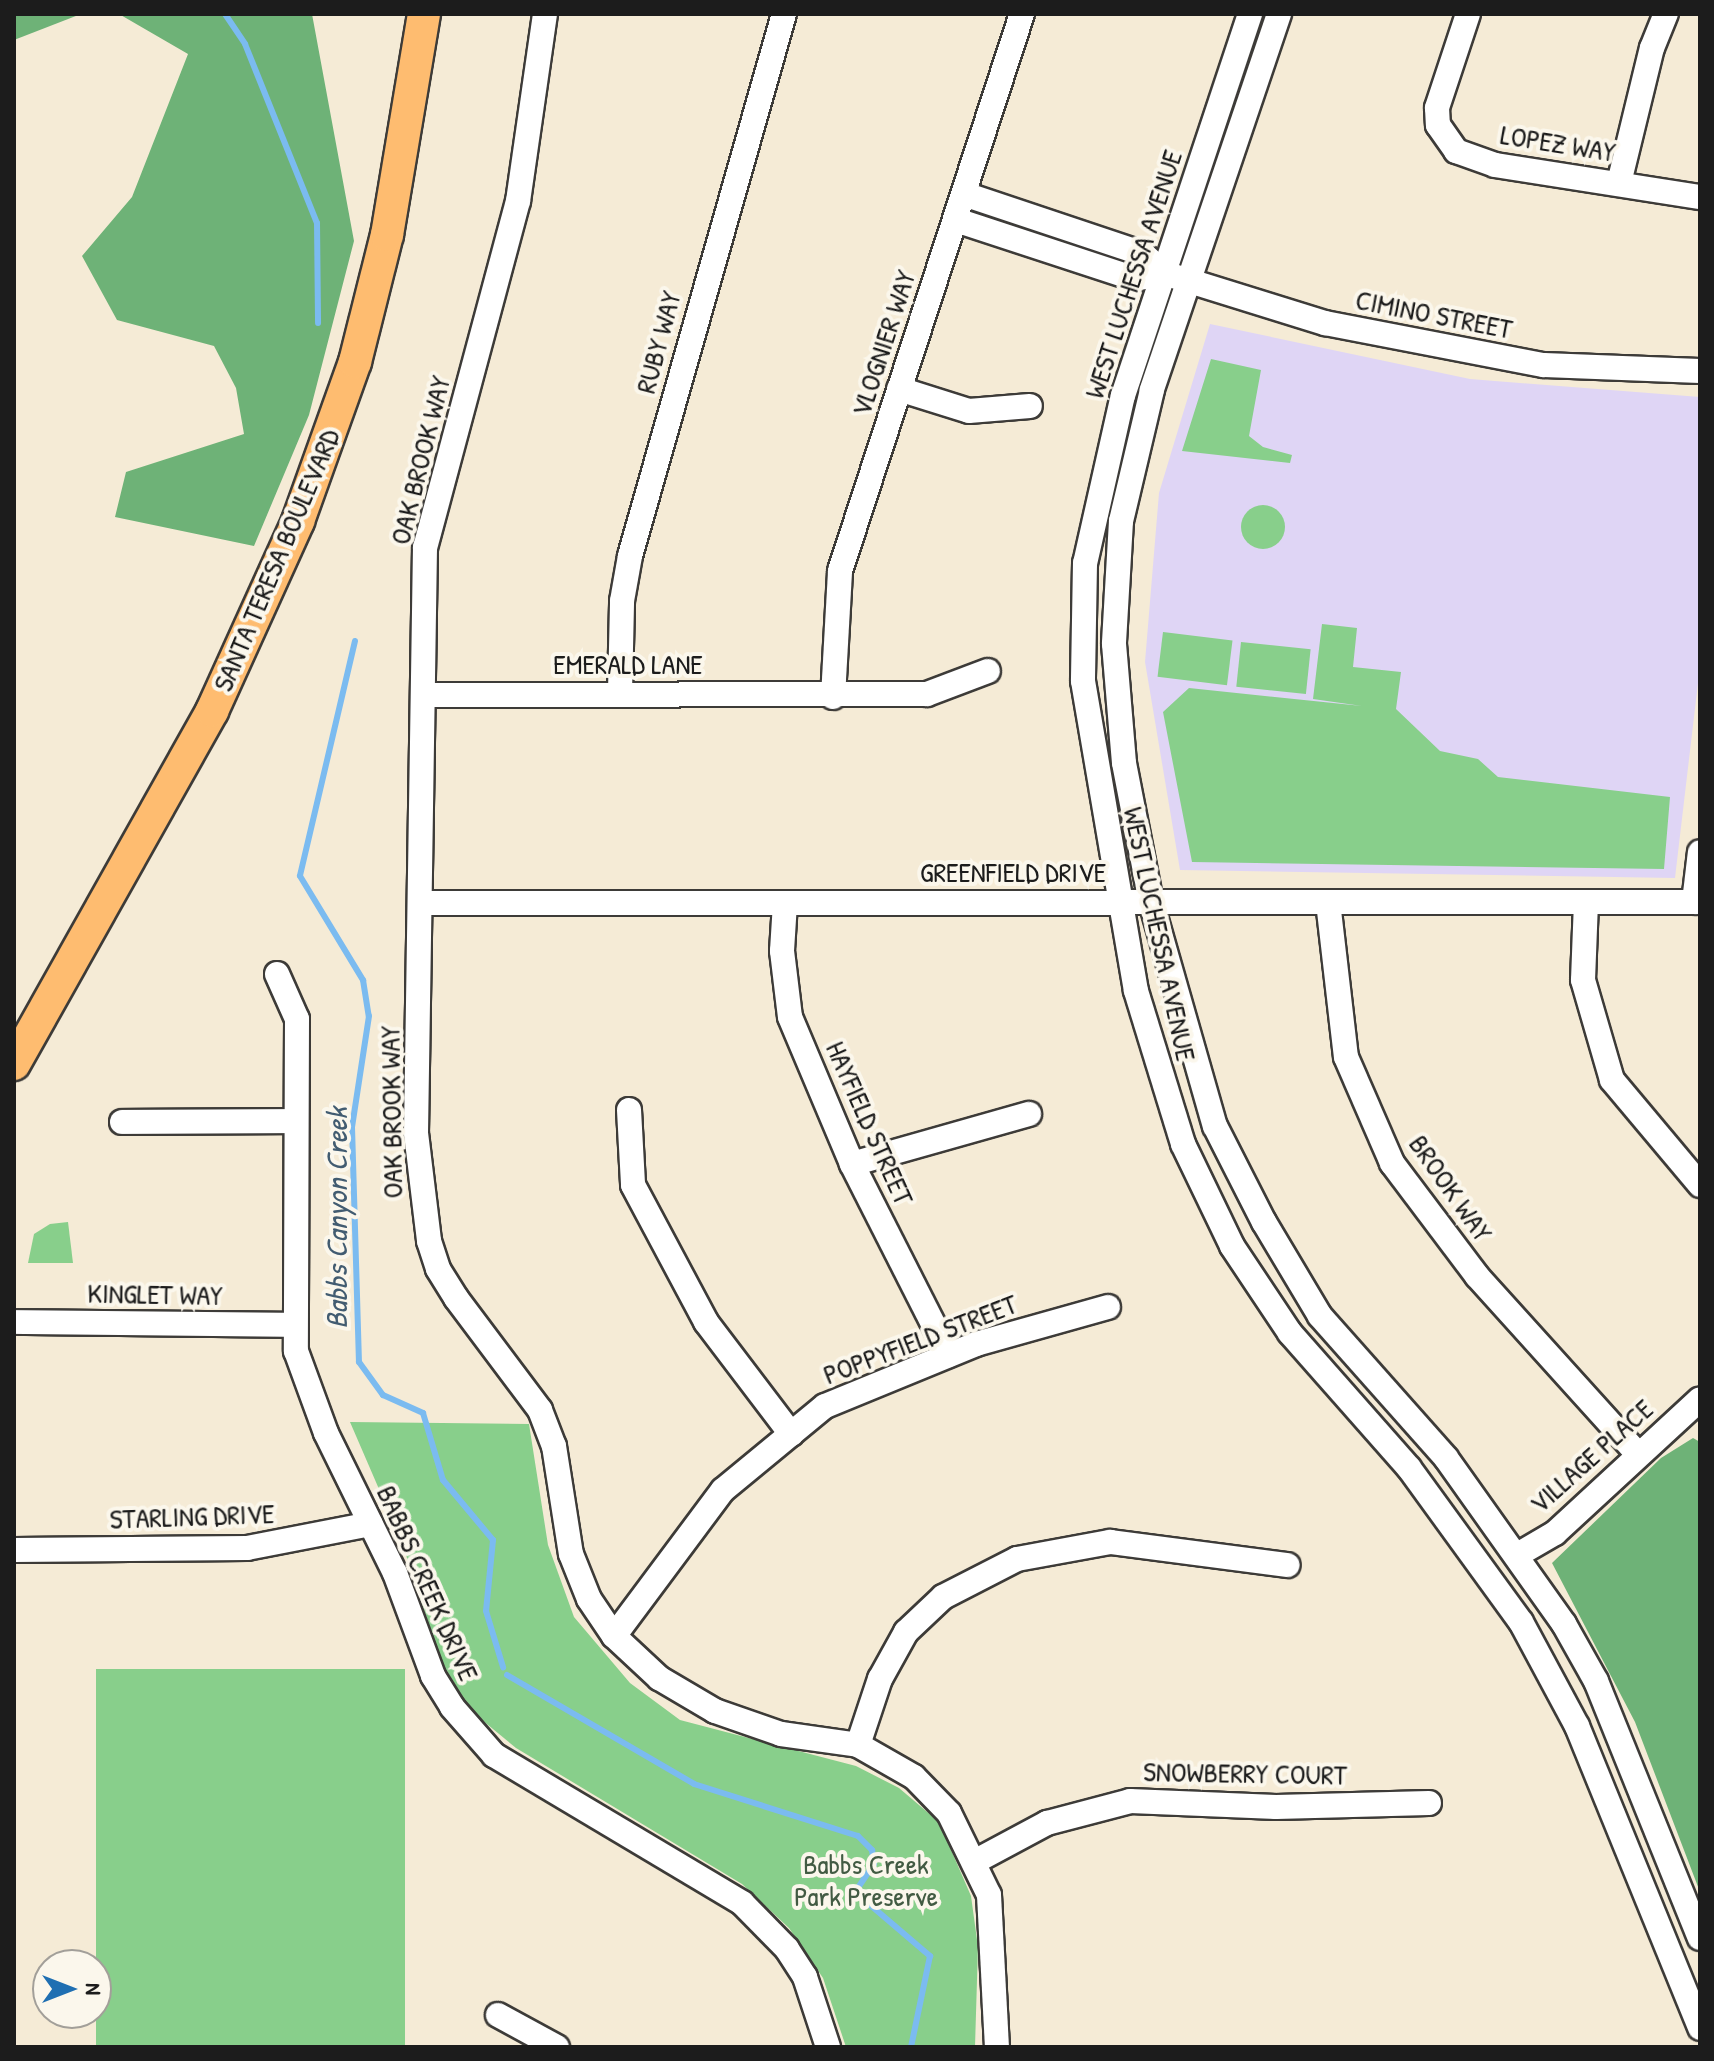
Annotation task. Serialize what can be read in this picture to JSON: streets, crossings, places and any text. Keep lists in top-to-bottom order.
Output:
{
  "streets": {
    "main road": ["SANTA TERESA BOULEVARD"],
    "street": [
      "LOPEZ WAY",
      "WEST LUCHESSA AVENUE",
      "CIMINO STREET",
      "RUBY WAY",
      "VLOGNIER WAY",
      "OAK BROOK WAY",
      "EMERALD LANE",
      "GREENFIELD DRIVE",
      "HAYFIELD STREET",
      "BROOK WAY",
      "KINGLET WAY",
      "POPPYFIELD STREET",
      "VILLAGE PLACE",
      "STARLING DRIVE",
      "BABBS CREEK DRIVE",
      "SNOWBERRY COURT"
    ]
  },
  "crossings": [
    ["WEST LUCHESSA AVENUE", "CIMINO STREET"],
    ["WEST LUCHESSA AVENUE", "GREENFIELD DRIVE"],
    ["WEST LUCHESSA AVENUE", "VILLAGE PLACE"],
    ["CIMINO STREET", "VLOGNIER WAY"],
    ["RUBY WAY", "EMERALD LANE"],
    ["VLOGNIER WAY", "EMERALD LANE"],
    ["OAK BROOK WAY", "EMERALD LANE"],
    ["OAK BROOK WAY", "GREENFIELD DRIVE"],
    ["OAK BROOK WAY", "POPPYFIELD STREET"],
    ["OAK BROOK WAY", "SNOWBERRY COURT"],
    ["GREENFIELD DRIVE", "HAYFIELD STREET"],
    ["GREENFIELD DRIVE", "BROOK WAY"],
    ["HAYFIELD STREET", "POPPYFIELD STREET"],
    ["BROOK WAY", "VILLAGE PLACE"],
    ["KINGLET WAY", "BABBS CREEK DRIVE"],
    ["STARLING DRIVE", "BABBS CREEK DRIVE"]
  ],
  "water": ["Babbs Canyon Creek"],
  "parks": ["Babbs Creek Park Preserve"],
  "north": "right"
}
